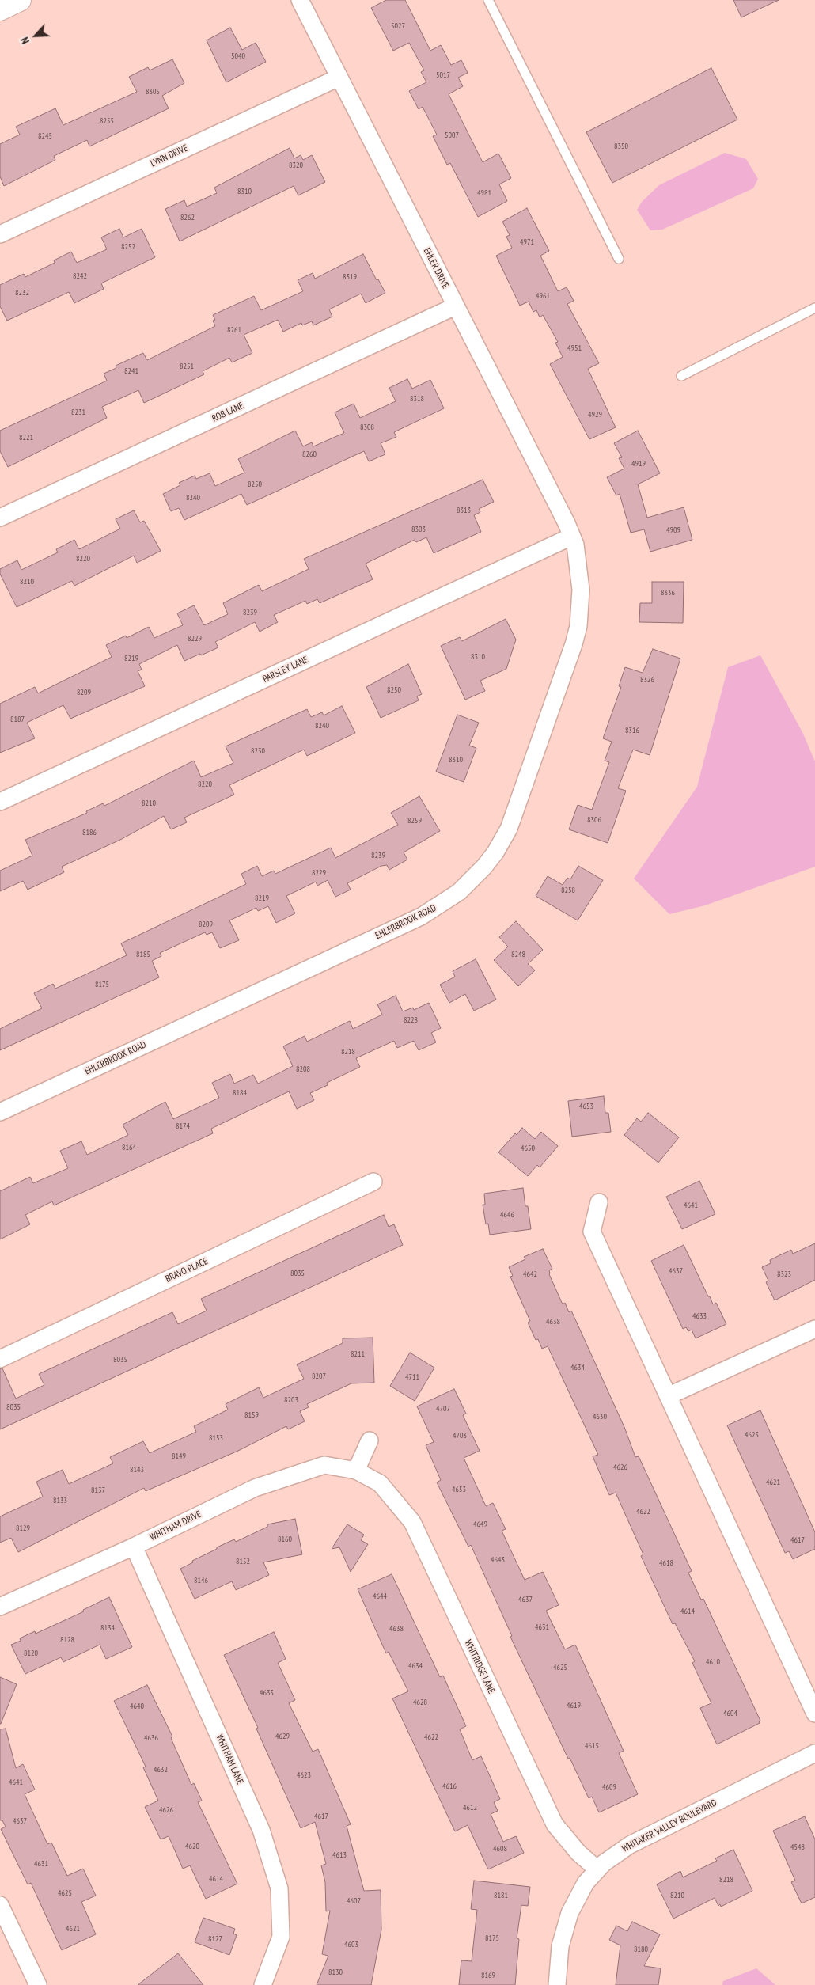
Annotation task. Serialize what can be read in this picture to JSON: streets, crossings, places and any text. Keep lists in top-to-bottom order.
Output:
{
  "streets": {
    "street": [
      "LYNN DRIVE",
      "EHLER DRIVE",
      "ROB LANE",
      "PARSLEY LANE",
      "EHLERBROOK ROAD",
      "BRAVO PLACE",
      "WHITHAM DRIVE",
      "WHITRIDGE LANE",
      "WHITHAM LANE",
      "WHITAKER VALLEY BOULEVARD"
    ]
  },
  "crossings": [
    ["LYNN DRIVE", "EHLER DRIVE"],
    ["EHLER DRIVE", "ROB LANE"],
    ["EHLER DRIVE", "PARSLEY LANE"],
    ["EHLER DRIVE", "EHLERBROOK ROAD"],
    ["PARSLEY LANE", "EHLERBROOK ROAD"],
    ["WHITHAM DRIVE", "WHITRIDGE LANE"],
    ["WHITHAM DRIVE", "WHITHAM LANE"],
    ["WHITRIDGE LANE", "WHITAKER VALLEY BOULEVARD"]
  ],
  "house_numbers": [
    "5027",
    "5040",
    "5017",
    "8305",
    "8255",
    "5007",
    "8245",
    "8350",
    "8320",
    "8310",
    "4981",
    "8262",
    "4971",
    "8252",
    "8242",
    "8319",
    "8232",
    "4961",
    "8261",
    "4951",
    "8251",
    "8241",
    "8318",
    "8231",
    "4929",
    "8308",
    "8221",
    "8260",
    "4919",
    "8250",
    "8240",
    "8313",
    "8303",
    "4909",
    "8220",
    "8210",
    "8336",
    "8239",
    "8229",
    "8310",
    "8219",
    "8326",
    "8250",
    "8209",
    "8187",
    "8240",
    "8316",
    "8230",
    "8310",
    "8220",
    "8210",
    "8306",
    "8259",
    "8186",
    "8239",
    "8229",
    "8258",
    "8219",
    "8209",
    "8185",
    "8248",
    "8175",
    "8228",
    "8218",
    "8208",
    "8184",
    "4653",
    "8174",
    "8164",
    "4650",
    "4641",
    "4646",
    "4637",
    "8035",
    "4642",
    "8323",
    "4633",
    "4638",
    "8211",
    "8035",
    "4634",
    "8207",
    "4711",
    "8203",
    "8035",
    "4707",
    "8159",
    "4630",
    "4625",
    "4703",
    "8153",
    "8149",
    "4626",
    "8143",
    "4621",
    "4653",
    "8137",
    "8133",
    "4622",
    "4649",
    "8129",
    "8160",
    "4617",
    "4643",
    "8152",
    "4618",
    "8146",
    "4644",
    "4637",
    "4614",
    "4631",
    "8134",
    "4638",
    "8128",
    "8120",
    "4610",
    "4634",
    "4625",
    "4635",
    "4628",
    "4619",
    "4640",
    "4604",
    "4629",
    "4622",
    "4636",
    "4615",
    "4632",
    "4623",
    "4641",
    "4616",
    "4609",
    "4612",
    "4626",
    "4617",
    "4637",
    "4620",
    "4548",
    "4608",
    "4613",
    "4631",
    "4614",
    "8218",
    "4625",
    "8181",
    "8210",
    "4607",
    "4621",
    "8175",
    "8127",
    "4603",
    "8180",
    "8130",
    "8169"
  ],
  "north": "bottom left"
}
